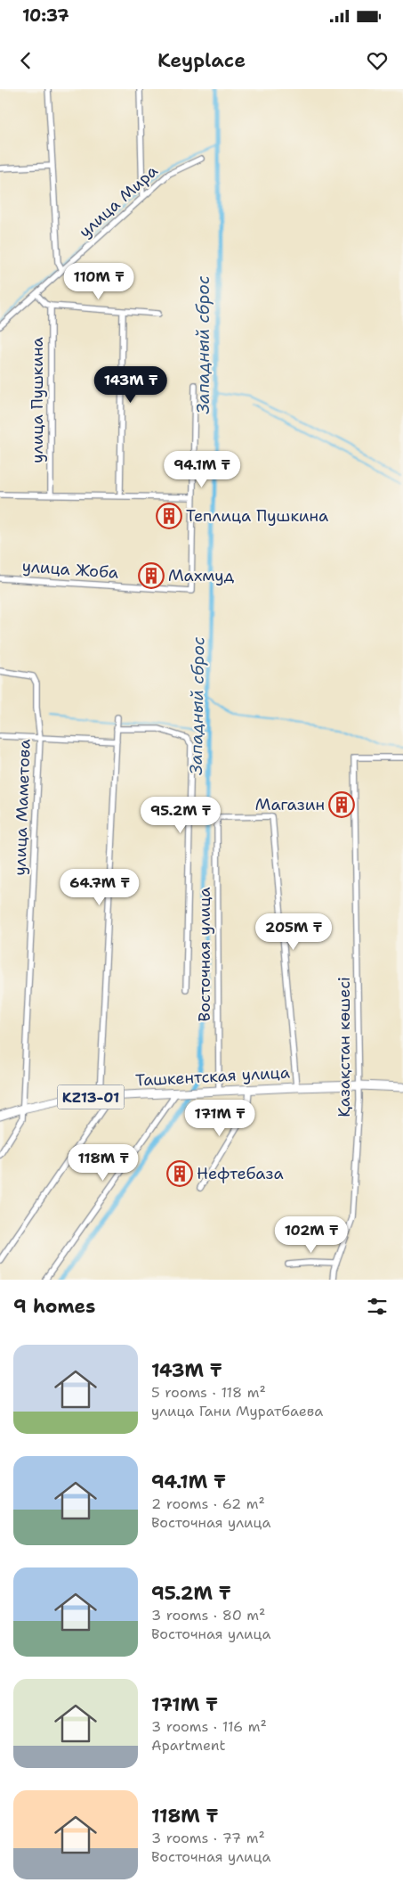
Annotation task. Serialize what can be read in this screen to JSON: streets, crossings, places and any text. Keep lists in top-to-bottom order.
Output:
{
  "streets": {
    "main road": ["Ташкентская улица", "KZ13-01"],
    "street": [
      "улица Мира",
      "улица Пушкина",
      "улица Жоба",
      "улица Маметова",
      "Восточная улица",
      "Қазақстан көшесі"
    ]
  },
  "crossings": [
    ["улица Маметова", "Ташкентская улица"],
    ["Восточная улица", "Ташкентская улица"],
    ["Қазақстан көшесі", "Ташкентская улица"]
  ],
  "water": ["Западный сброс"],
  "places": {
    "building": [
      "Теплица Пушкина",
      "Махмуд",
      "Магазин",
      "Нефтебаза"
    ]
  },
  "page": {
    "status": "10:37",
    "header": "Keyplace",
    "price": [
      "110M ₸",
      "143M ₸",
      "94.1M ₸",
      "95.2M ₸",
      "64.7M ₸",
      "205M ₸",
      "171M ₸",
      "118M ₸",
      "102M ₸"
    ],
    "heading": "9 homes",
    "list": [
      {
        "name": "143M ₸",
        "note": "5 rooms · 118 m² · улица Гани Муратбаева"
      },
      {
        "name": "94.1M ₸",
        "note": "2 rooms · 62 m² · Восточная улица"
      },
      {
        "name": "95.2M ₸",
        "note": "3 rooms · 80 m² · Восточная улица"
      },
      {
        "name": "171M ₸",
        "note": "3 rooms · 116 m² · Apartment"
      },
      {
        "name": "118M ₸",
        "note": "3 rooms · 77 m² · Восточная улица"
      }
    ]
  }
}
